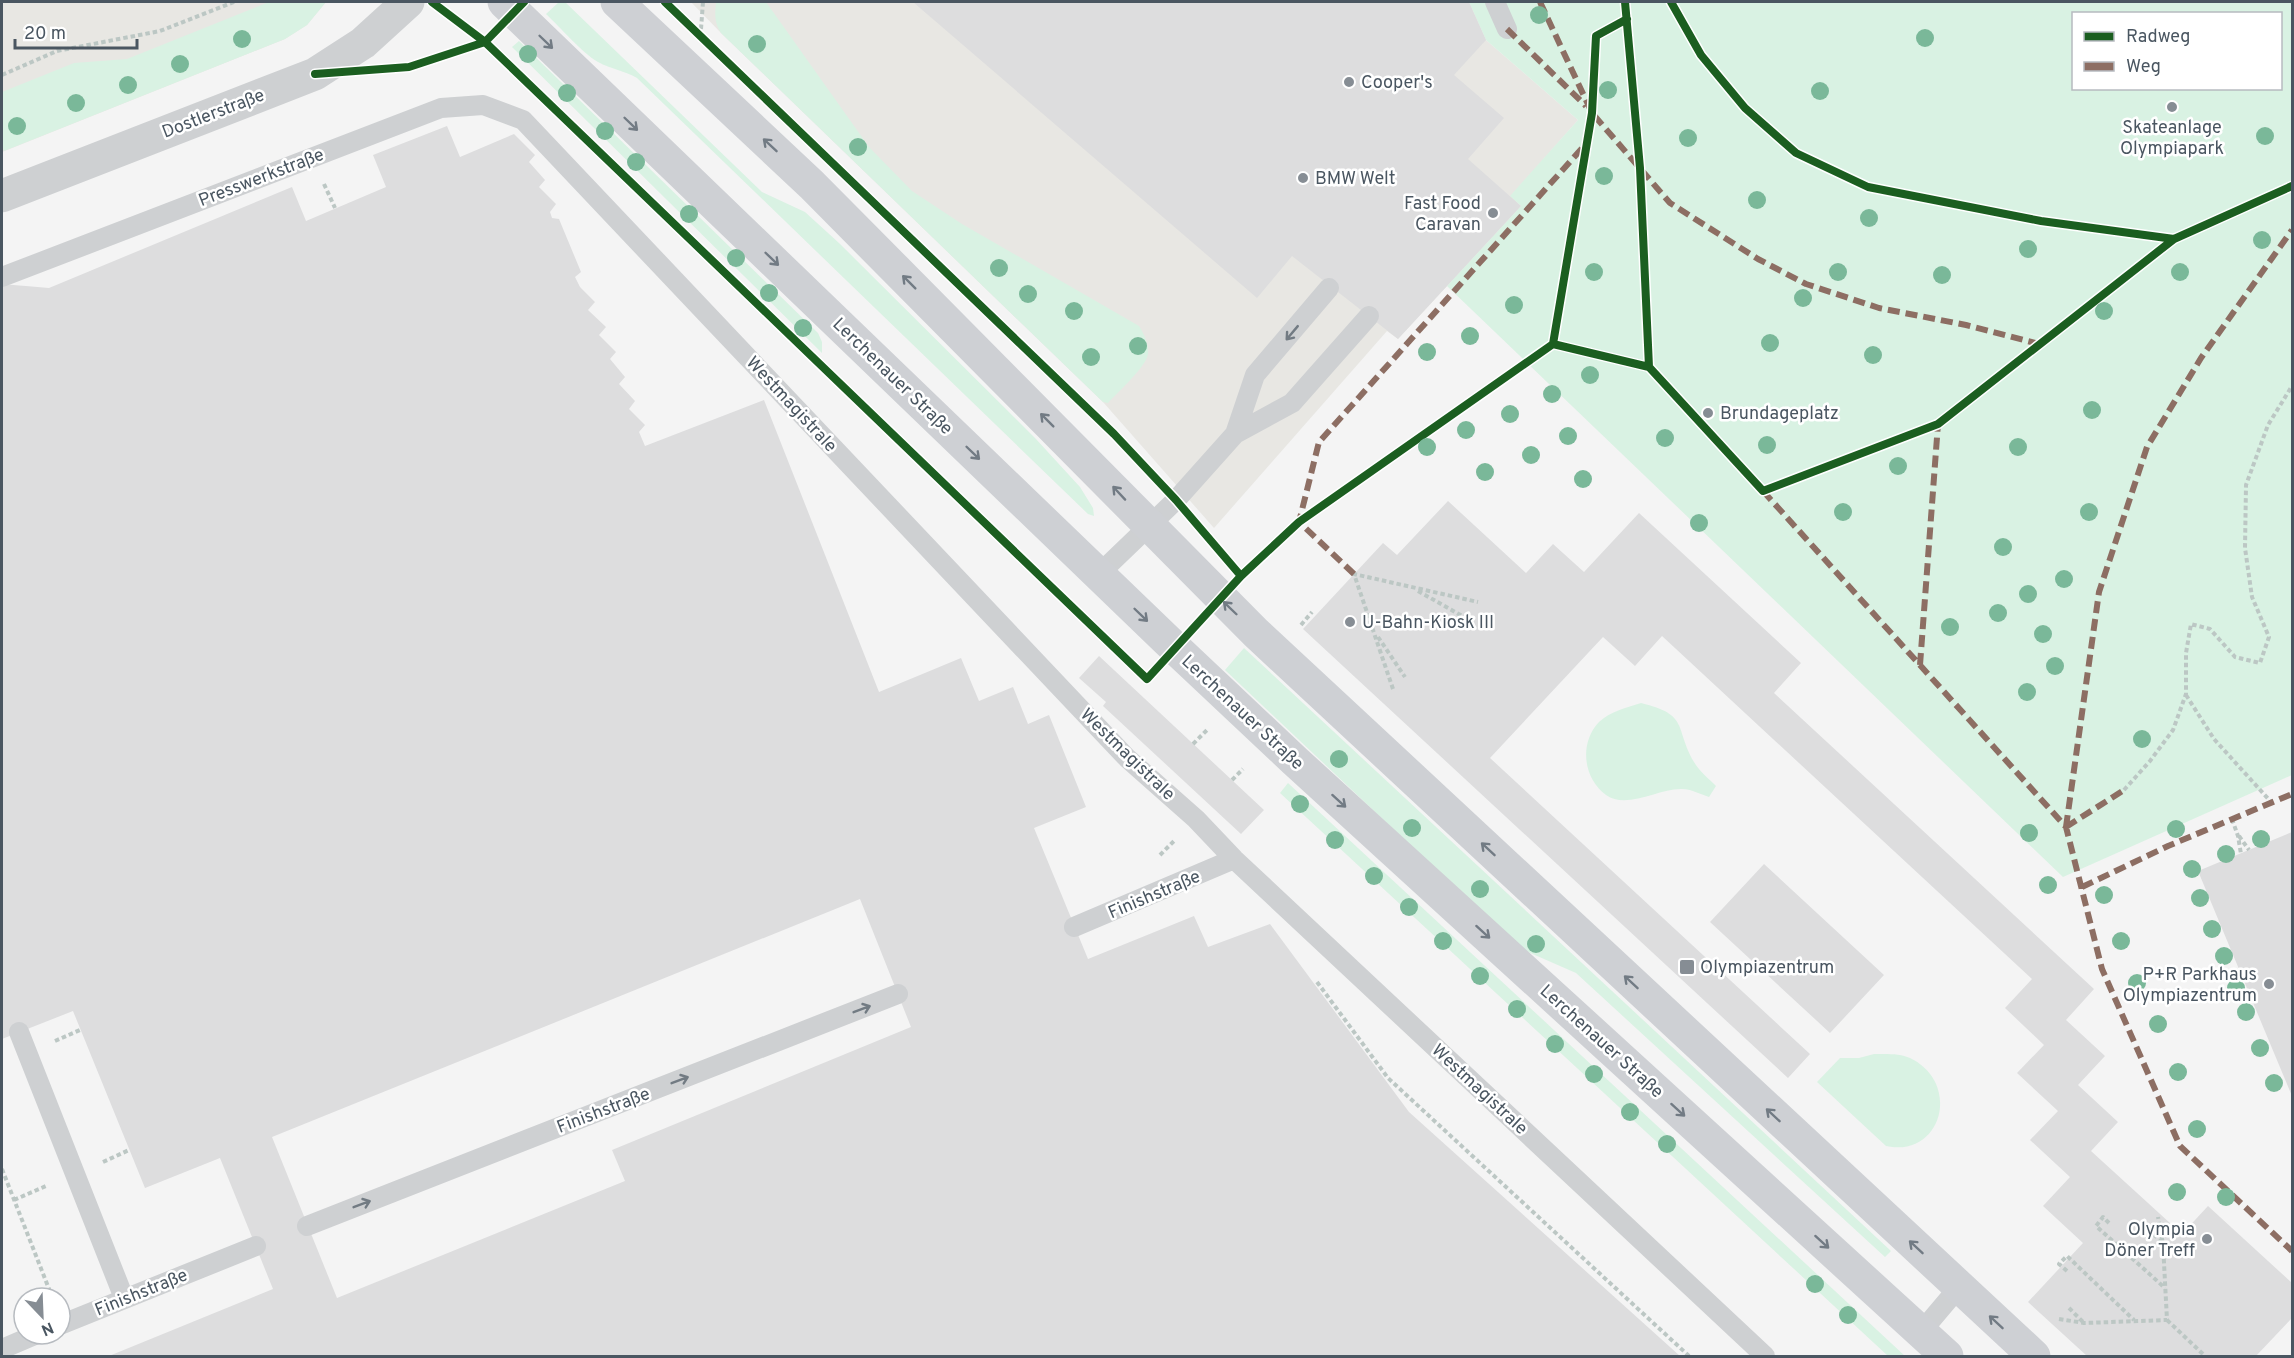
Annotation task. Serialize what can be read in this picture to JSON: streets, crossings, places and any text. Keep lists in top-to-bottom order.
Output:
{
  "streets": {
    "main road": ["Lerchenauer Straße"],
    "street": ["Dostlerstraße"],
    "lane": ["Presswerkstraße", "Westmagistrale", "Finishstraße"]
  },
  "crossings": [
    ["Presswerkstraße", "Westmagistrale"],
    ["Westmagistrale", "Finishstraße"]
  ],
  "one_way": ["Finishstraße"],
  "places": {
    "other": [
      "Cooper's",
      "Skateanlage Olympiapark",
      "BMW Welt",
      "Fast Food Caravan",
      "Brundageplatz",
      "U-Bahn-Kiosk III",
      "P+R Parkhaus Olympiazentrum",
      "Olympia Döner Treff"
    ],
    "transit": ["Olympiazentrum"]
  },
  "legend": ["Radweg", "Weg"],
  "scale_bar": "20 m",
  "north": "bottom right"
}
